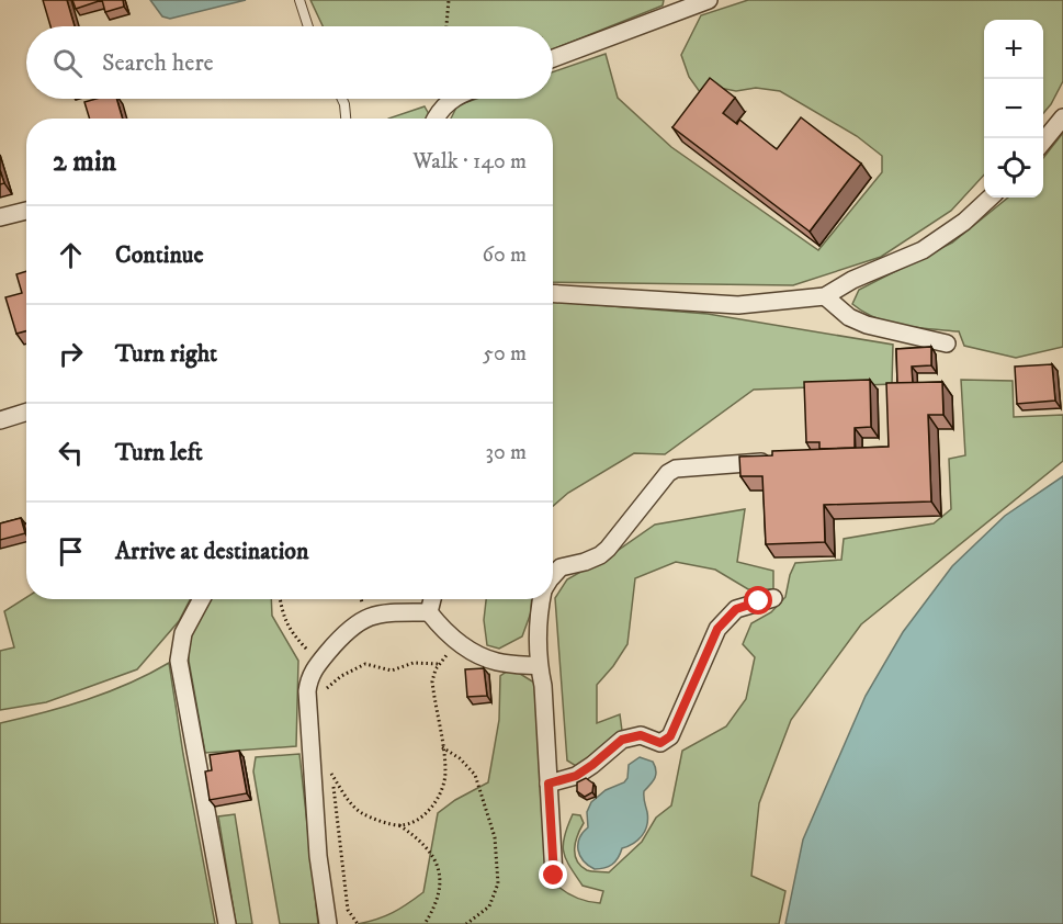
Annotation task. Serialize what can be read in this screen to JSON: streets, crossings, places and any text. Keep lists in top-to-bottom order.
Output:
{
  "page": {
    "map_buttons": ["+", "−"],
    "search": "Search here",
    "heading": ["2 min", "Walk · 140 m"],
    "list": [
      ["Continue", "60 m"],
      ["Turn right", "50 m"],
      ["Turn left", "30 m"],
      "Arrive at destination"
    ]
  }
}
